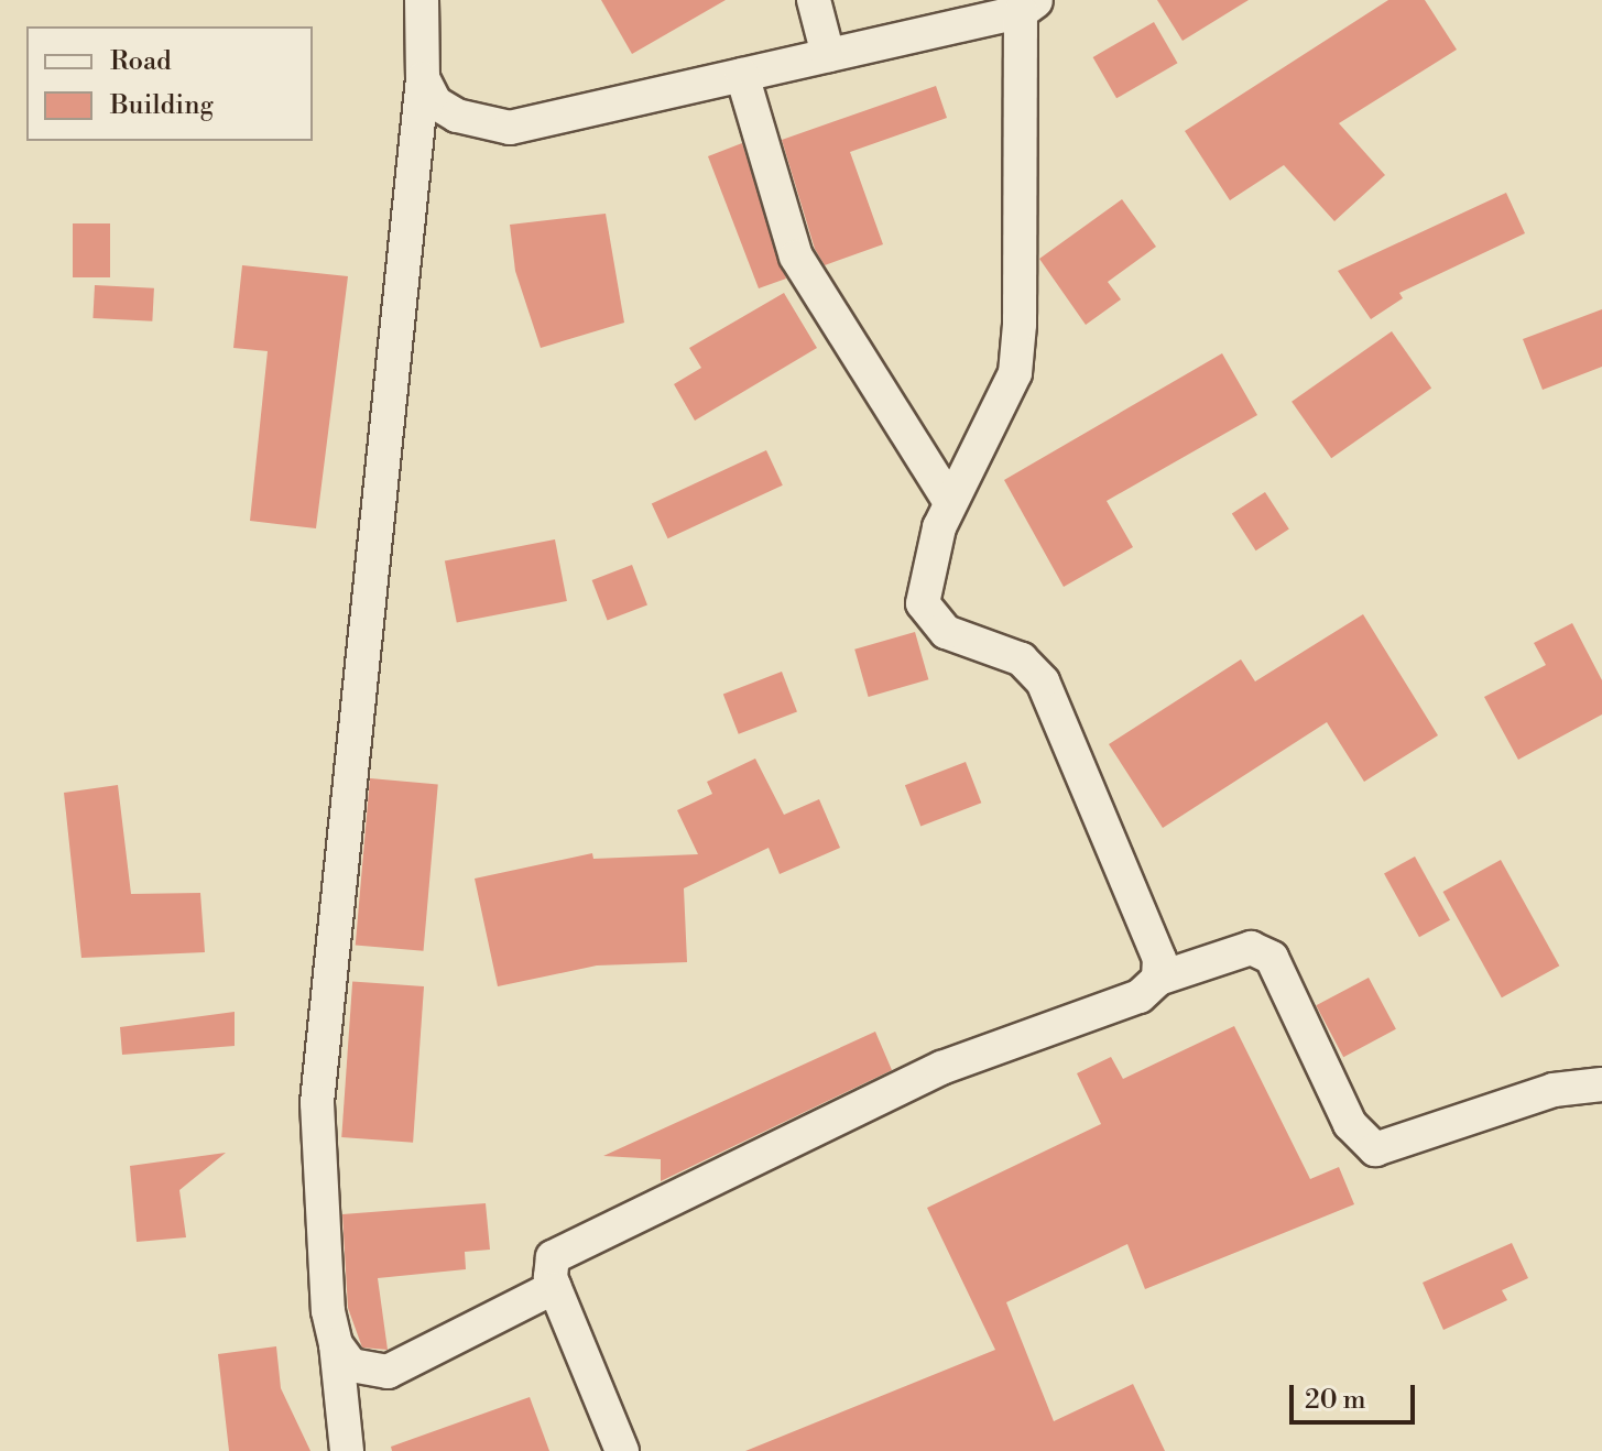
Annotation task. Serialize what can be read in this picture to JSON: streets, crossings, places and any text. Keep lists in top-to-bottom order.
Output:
{
  "legend": ["Road", "Building"],
  "scale_bar": "20 m"
}
